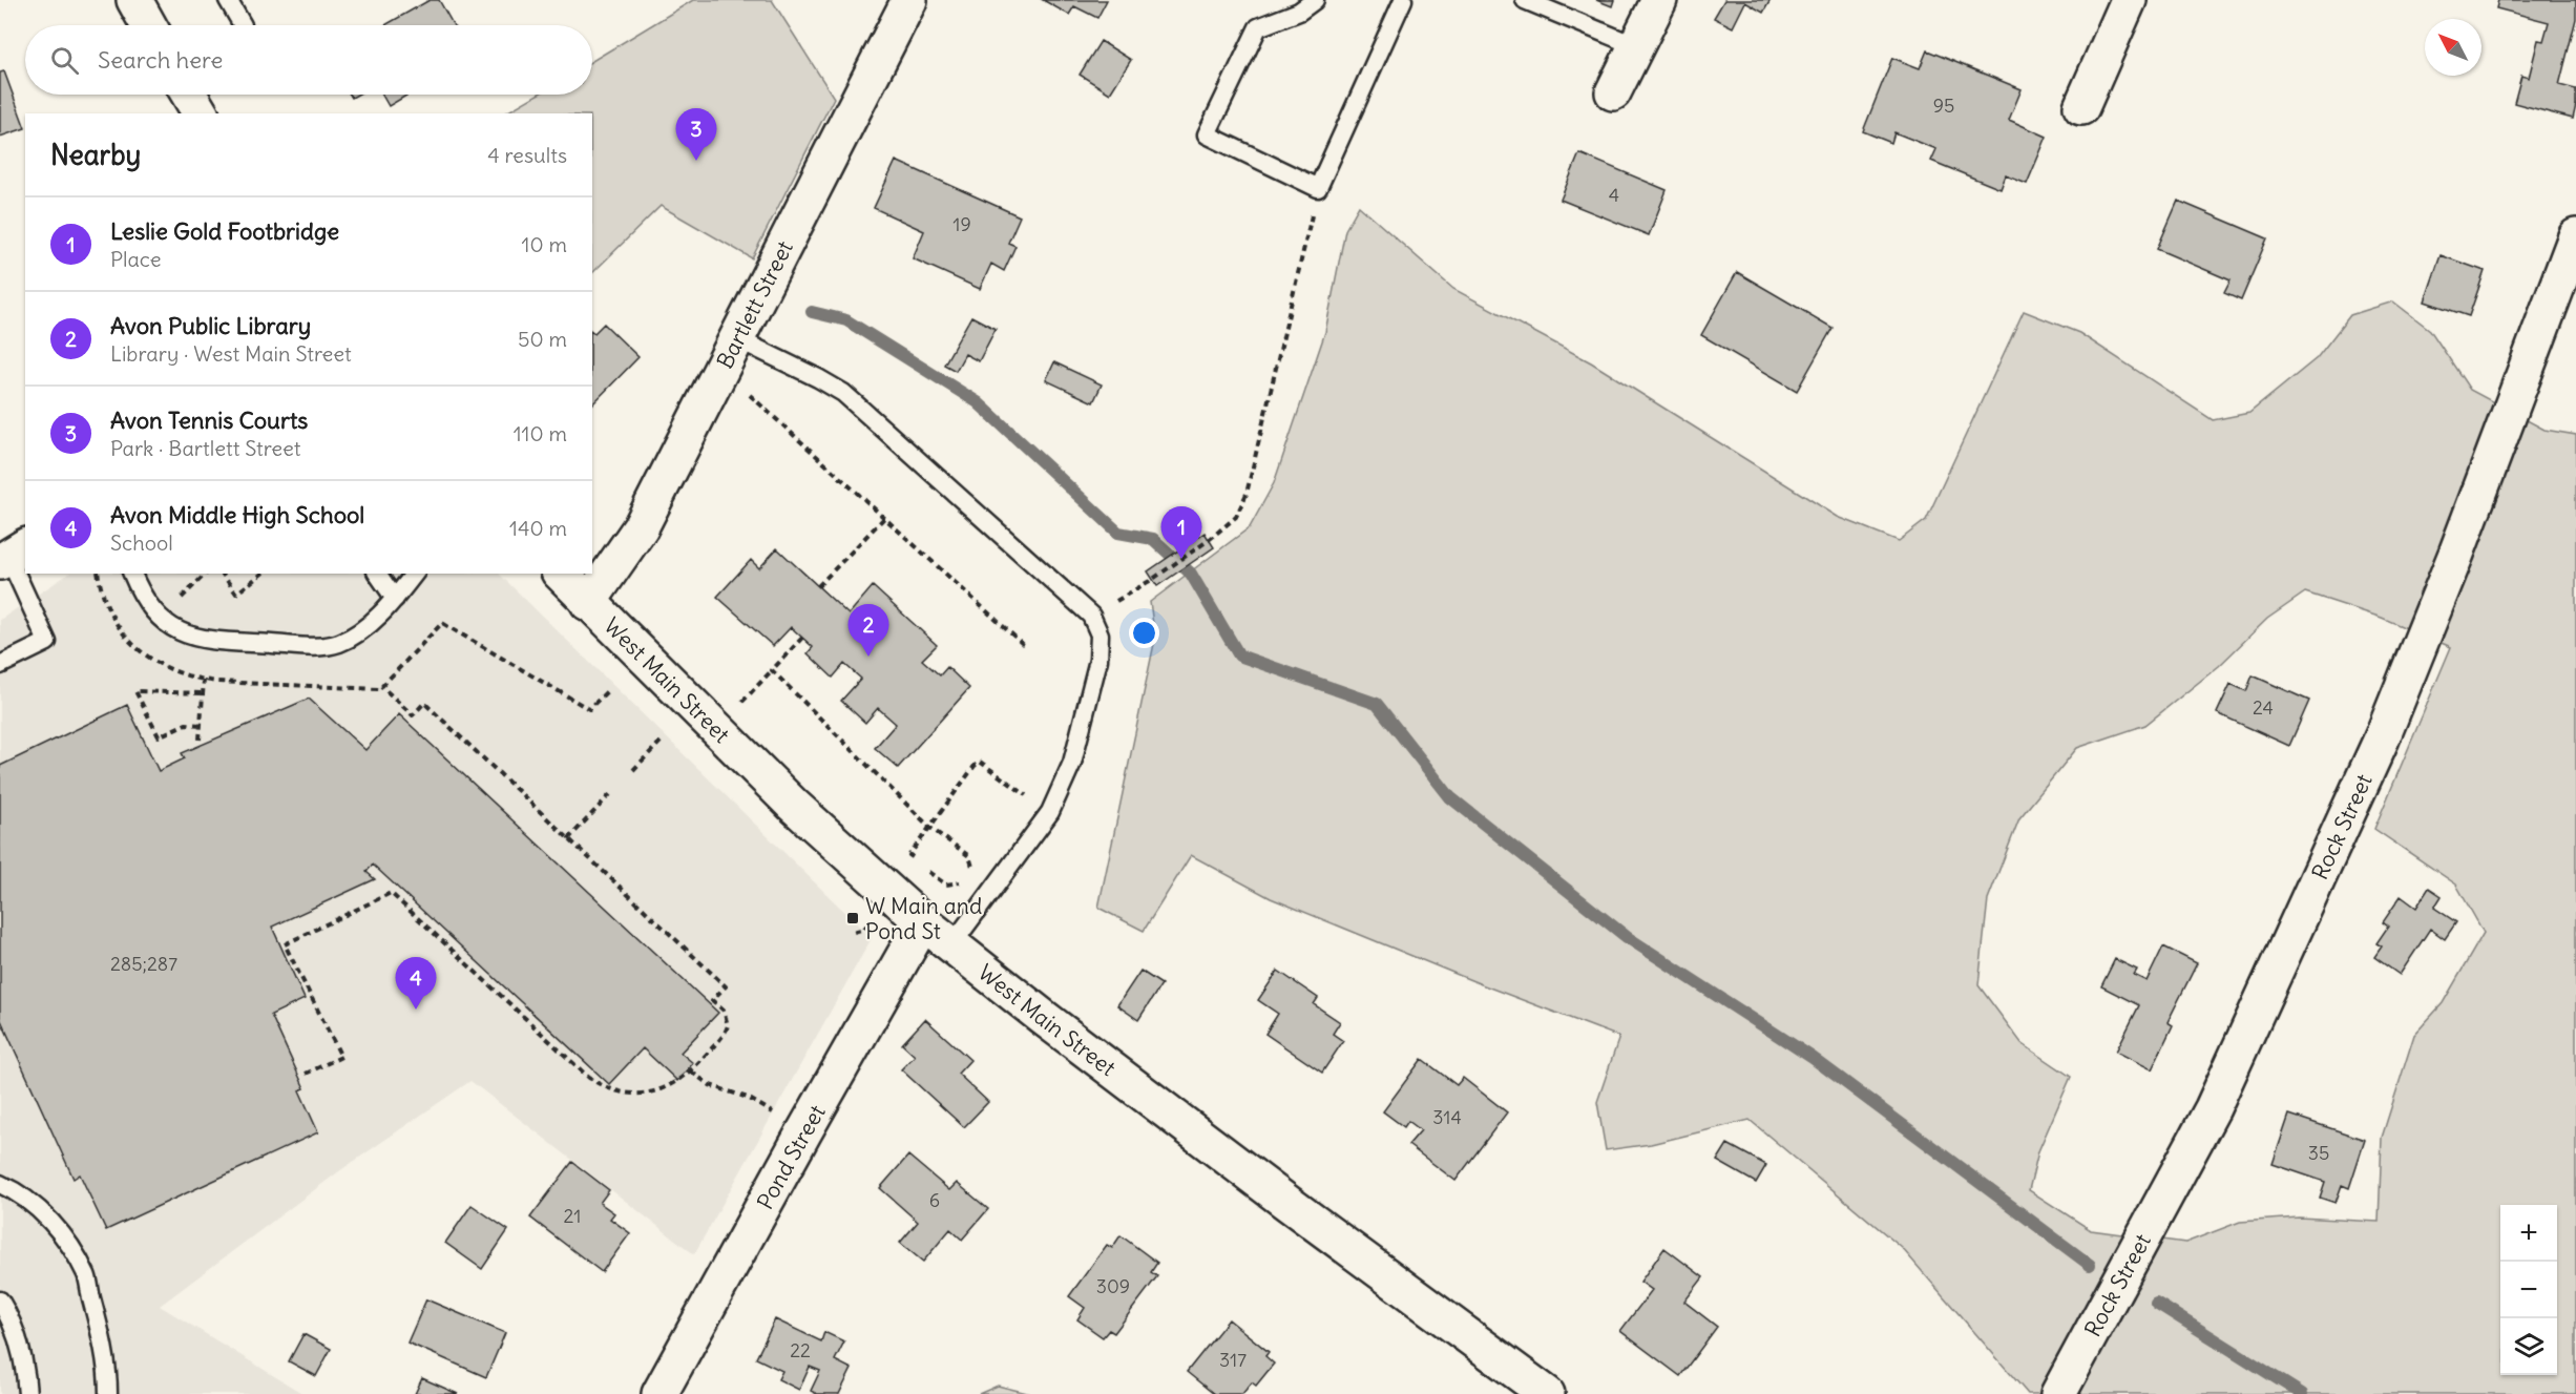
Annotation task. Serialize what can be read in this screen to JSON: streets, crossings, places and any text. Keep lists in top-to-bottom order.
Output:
{
  "streets": {
    "street": [
      "Bartlett Street",
      "West Main Street",
      "Rock Street",
      "Pond Street"
    ]
  },
  "crossings": [
    ["Bartlett Street", "West Main Street"],
    ["West Main Street", "Pond Street"]
  ],
  "places": {
    "transit": ["W Main and Pond St"]
  },
  "house_numbers": [
    "95",
    "4",
    "19",
    "24",
    "285;287",
    "314",
    "35",
    "6",
    "21",
    "309",
    "22",
    "317"
  ],
  "north": "top left",
  "page": {
    "search": "Search here",
    "pins": [
      "3",
      "1",
      "2",
      "4"
    ],
    "heading": ["Nearby", "4 results"],
    "list": [
      {
        "mark": "1",
        "name": "Leslie Gold Footbridge",
        "note": "Place",
        "value": "10 m"
      },
      {
        "mark": "2",
        "name": "Avon Public Library",
        "note": "Library · West Main Street",
        "value": "50 m"
      },
      {
        "mark": "3",
        "name": "Avon Tennis Courts",
        "note": "Park · Bartlett Street",
        "value": "110 m"
      },
      {
        "mark": "4",
        "name": "Avon Middle High School",
        "note": "School",
        "value": "140 m"
      }
    ],
    "map_buttons": ["+", "−"]
  }
}
